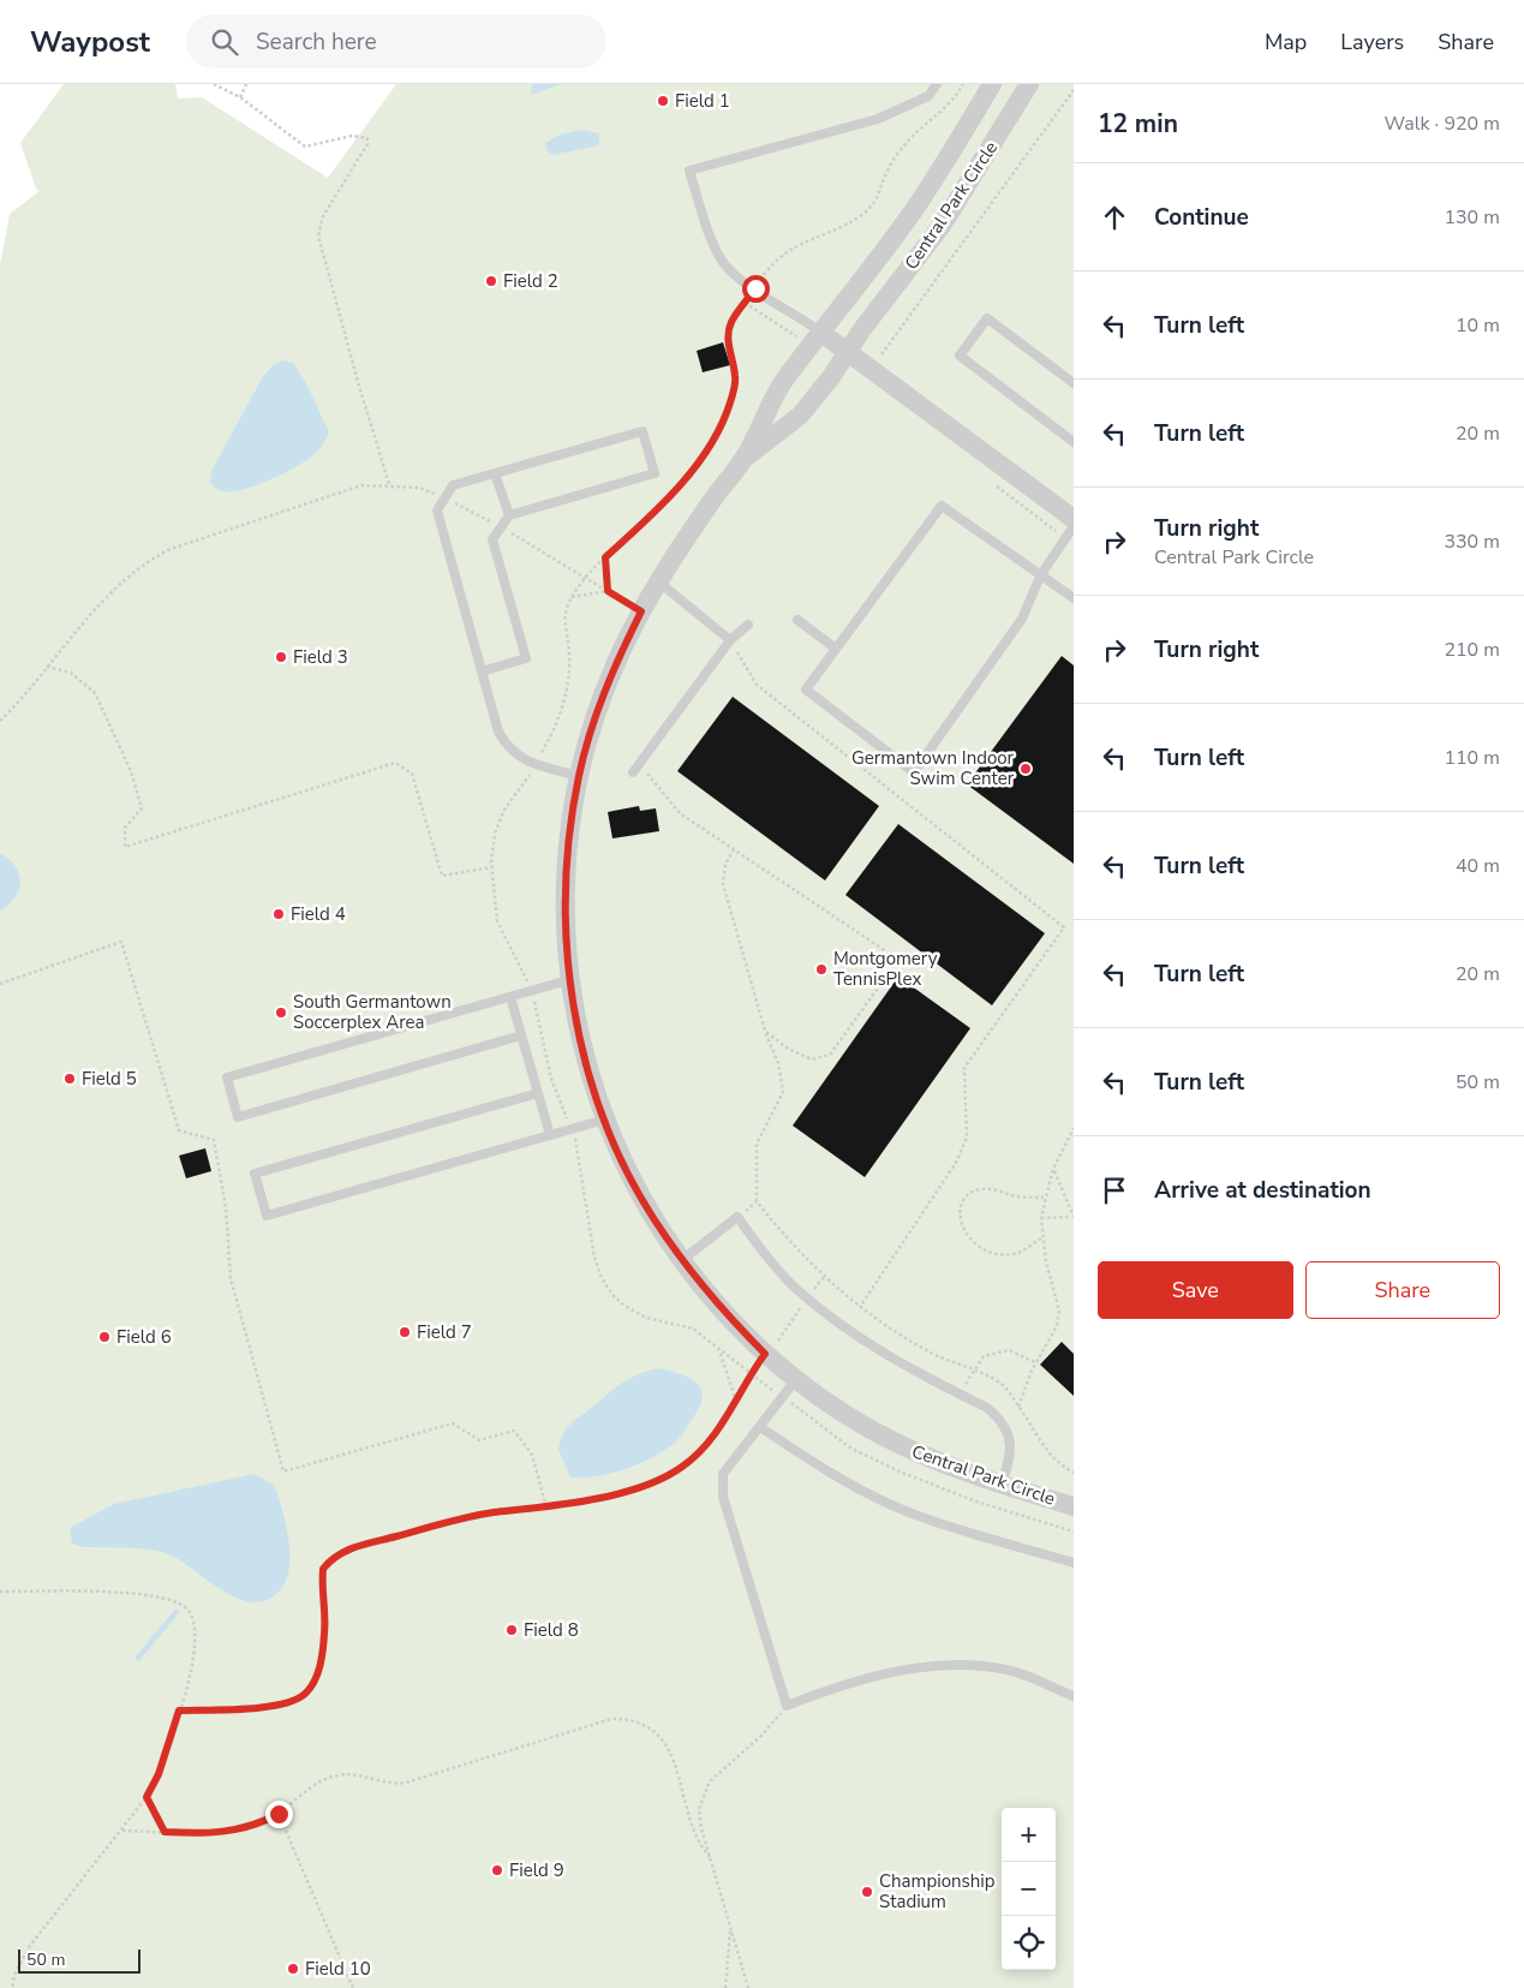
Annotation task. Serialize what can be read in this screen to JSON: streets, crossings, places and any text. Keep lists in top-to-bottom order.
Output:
{
  "streets": {
    "street": ["Central Park Circle"]
  },
  "places": [
    "Field 1",
    "Field 2",
    "Field 3",
    "Germantown Indoor Swim Center",
    "Field 4",
    "Montgomery TennisPlex",
    "South Germantown Soccerplex Area",
    "Field 5",
    "Field 7",
    "Field 6",
    "Field 8",
    "Field 9",
    "Championship Stadium",
    "Field 10"
  ],
  "scale_bar": "50 m",
  "page": {
    "header": "Waypost",
    "search": "Search here",
    "nav": ["Map", "Layers", "Share"],
    "heading": ["12 min", "Walk · 920 m"],
    "list": [
      ["Continue", "130 m"],
      ["Turn left", "10 m"],
      ["Turn left", "20 m"],
      ["Turn right", "Central Park Circle", "330 m"],
      ["Turn right", "210 m"],
      ["Turn left", "110 m"],
      ["Turn left", "40 m"],
      ["Turn left", "20 m"],
      ["Turn left", "50 m"],
      "Arrive at destination"
    ],
    "buttons": ["Save", "Share"],
    "map_buttons": ["+", "−"],
    "scale": "50 m"
  }
}
